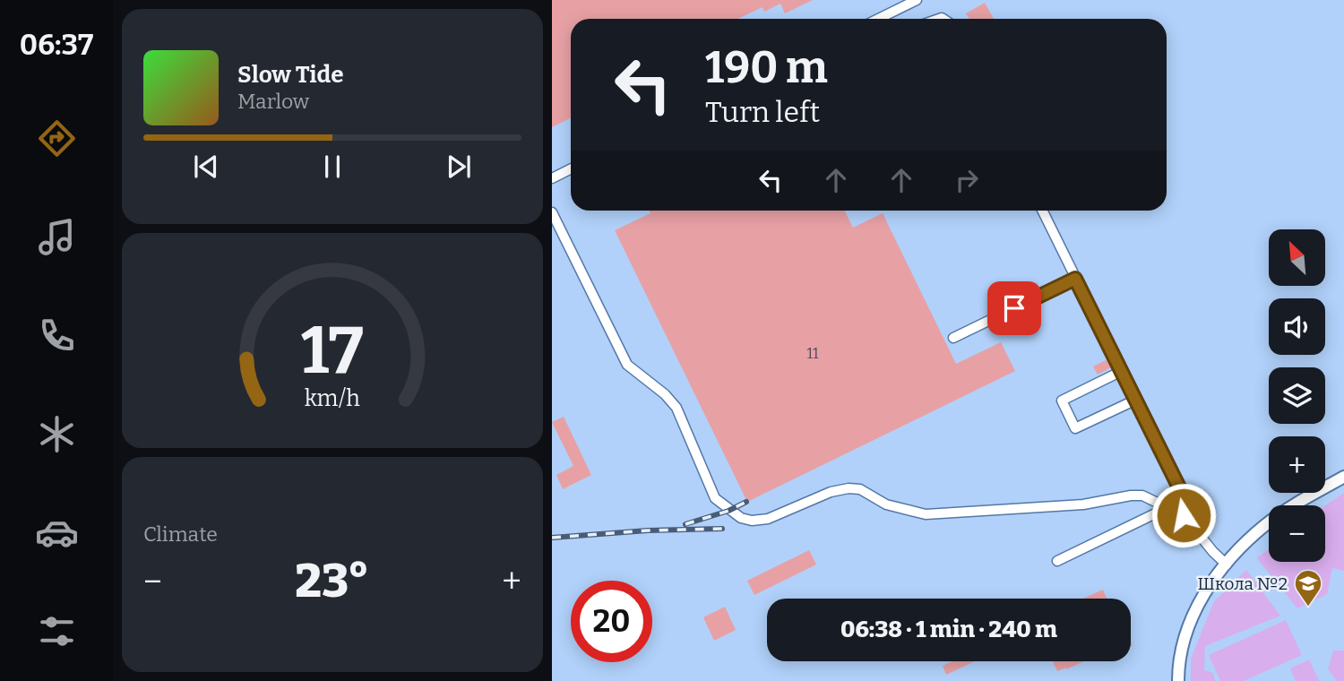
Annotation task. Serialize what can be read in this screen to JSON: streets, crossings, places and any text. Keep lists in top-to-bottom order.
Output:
{
  "places": {
    "school or university": ["Школа №2"]
  },
  "house_numbers": ["11"],
  "north": "top left",
  "page": {
    "tabs": "06:37",
    "turn": ["190 m", "Turn left"],
    "song": ["Slow Tide", "Marlow"],
    "map_buttons": ["+", "−"],
    "tile": "Climate",
    "heat": ["−", "23°", "+"],
    "limit": "20",
    "trip": "06:38 · 1 min · 240 m",
    "gauge": ["17", "km/h"]
  }
}
